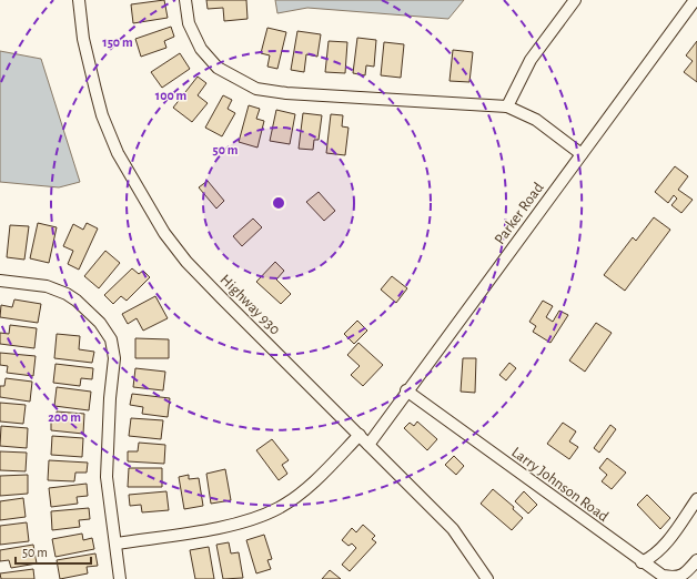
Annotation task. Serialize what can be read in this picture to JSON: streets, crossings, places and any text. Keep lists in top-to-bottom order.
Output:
{
  "streets": {
    "street": ["Parker Road", "Highway 930", "Larry Johnson Road"]
  },
  "crossings": [
    ["Parker Road", "Highway 930"],
    ["Parker Road", "Larry Johnson Road"]
  ],
  "scale_bar": "50 m",
  "rings": [
    "150 m",
    "100 m",
    "50 m",
    "200 m"
  ]
}
